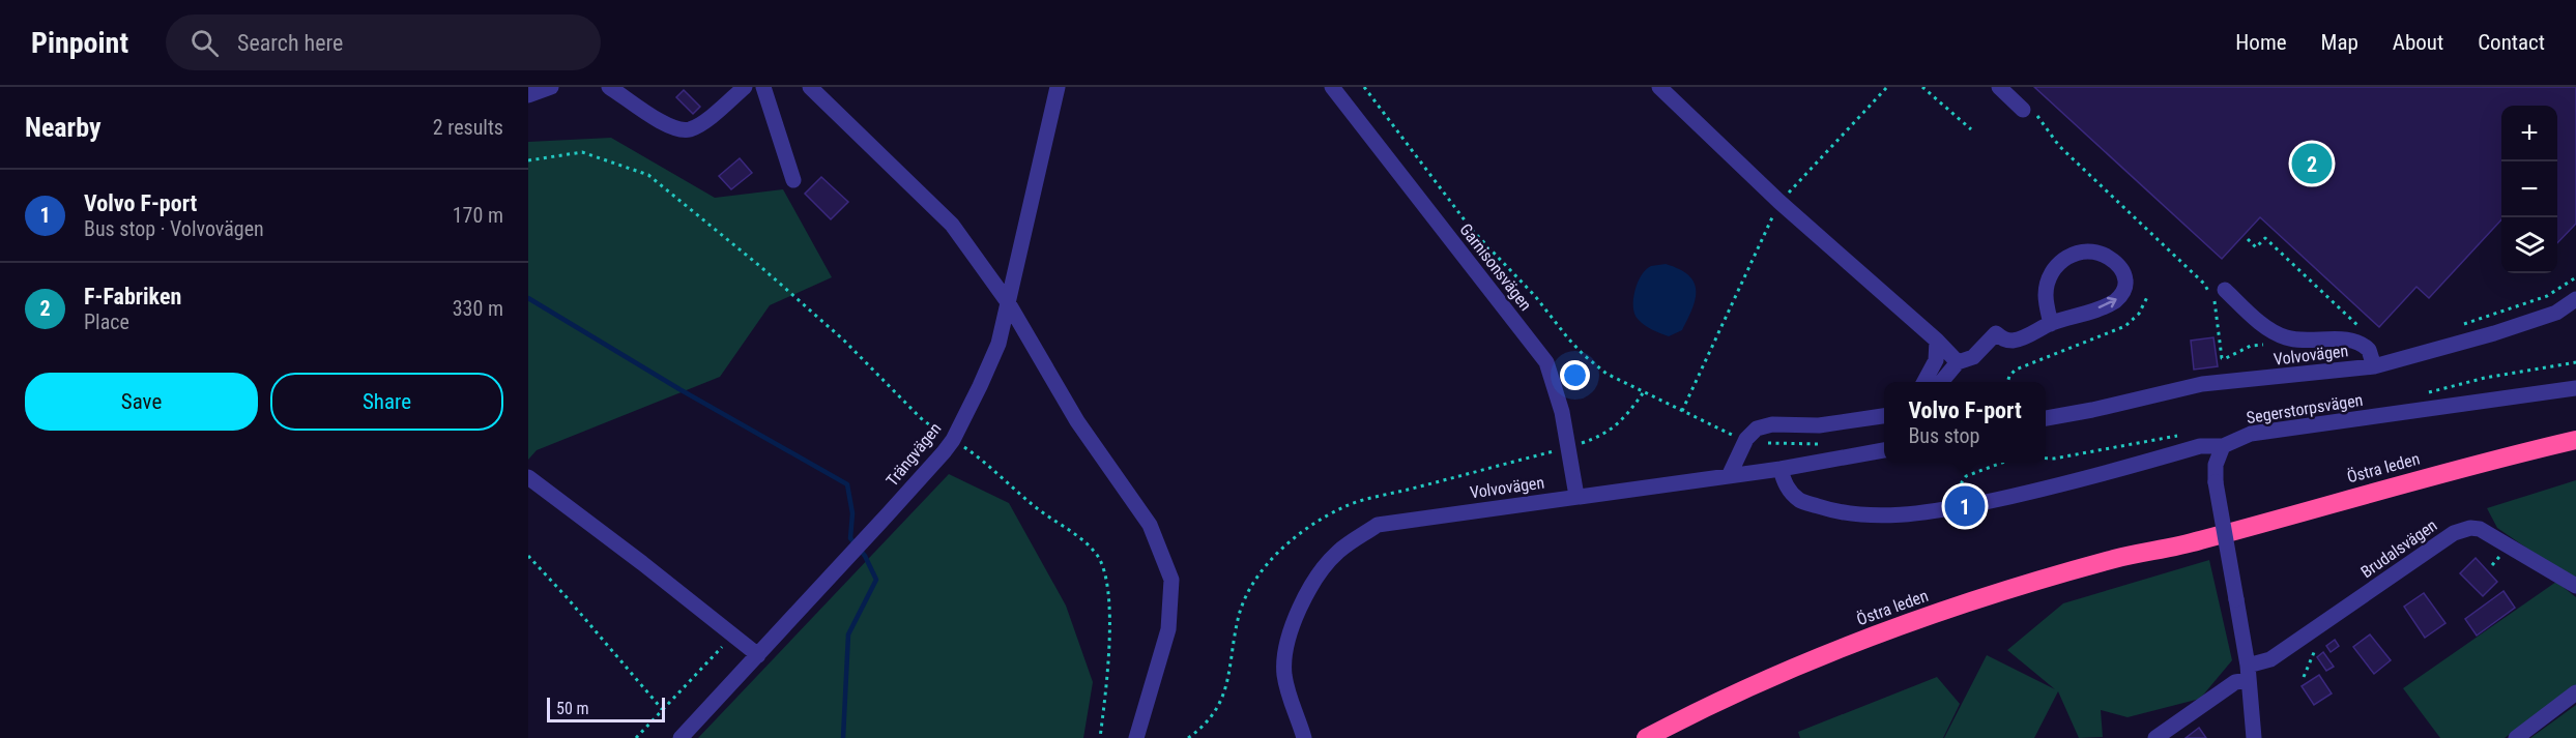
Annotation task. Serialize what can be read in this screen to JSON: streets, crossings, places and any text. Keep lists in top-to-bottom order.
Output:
{
  "streets": {
    "highway": ["Östra leden"],
    "street": [
      "Garnisonsvägen",
      "Volvovägen",
      "Segerstorpsvägen",
      "Trängvägen",
      "Brudalsvägen"
    ]
  },
  "crossings": [
    ["Garnisonsvägen", "Volvovägen"],
    ["Volvovägen", "Segerstorpsvägen"]
  ],
  "scale_bar": "50 m",
  "page": {
    "header": "Pinpoint",
    "search": "Search here",
    "nav": [
      "Home",
      "Map",
      "About",
      "Contact"
    ],
    "heading": ["Nearby", "2 results"],
    "map_buttons": ["+", "−"],
    "pins": ["2", "1"],
    "list": [
      {
        "mark": "1",
        "name": "Volvo F-port",
        "note": "Bus stop · Volvovägen",
        "value": "170 m"
      },
      {
        "mark": "2",
        "name": "F-Fabriken",
        "note": "Place",
        "value": "330 m"
      }
    ],
    "buttons": ["Save", "Share"],
    "popup": ["Volvo F-port", "Bus stop"],
    "scale": "50 m"
  }
}
